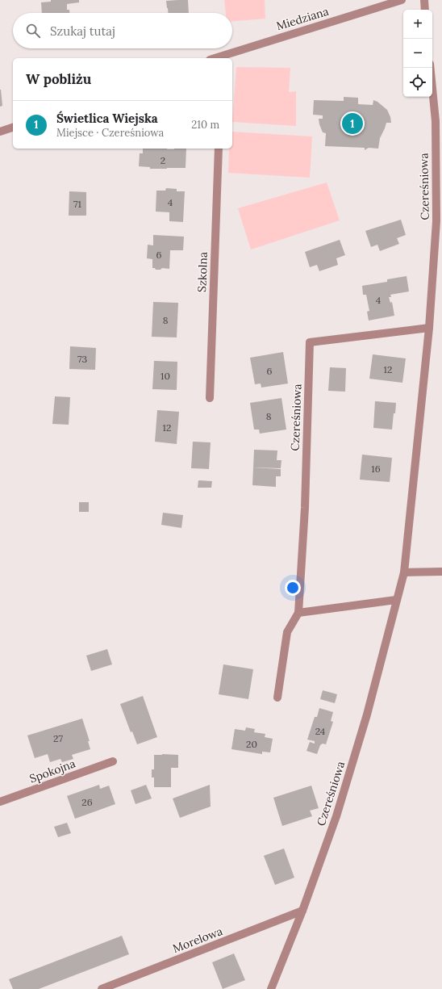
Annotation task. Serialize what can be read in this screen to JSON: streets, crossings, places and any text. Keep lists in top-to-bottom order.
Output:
{
  "streets": {
    "street": [
      "Miedziana",
      "Czereśniowa",
      "Szkolna",
      "Spokojna",
      "Morelowa"
    ]
  },
  "crossings": [
    ["Czereśniowa", "Morelowa"]
  ],
  "house_numbers": [
    "2",
    "4",
    "71",
    "6",
    "4",
    "8",
    "73",
    "12",
    "6",
    "10",
    "8",
    "12",
    "16",
    "24",
    "27",
    "20",
    "26"
  ],
  "page": {
    "map_buttons": ["+", "−"],
    "search": "Szukaj tutaj",
    "heading": "W pobliżu",
    "list": [
      {
        "mark": "1",
        "name": "Świetlica Wiejska",
        "note": "Miejsce · Czereśniowa",
        "value": "210 m"
      }
    ],
    "pins": "1"
  }
}
